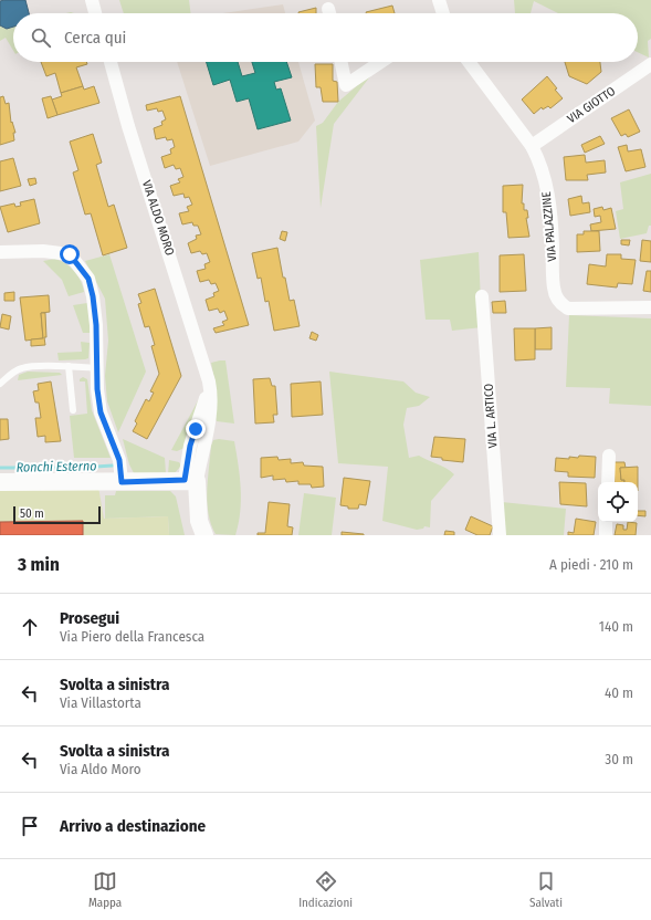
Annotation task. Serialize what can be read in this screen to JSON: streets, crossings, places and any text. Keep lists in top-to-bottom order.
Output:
{
  "streets": {
    "street": [
      "VIA GIOTTO",
      "VIA ALDO MORO",
      "VIA PALAZZINE",
      "VIA L. ARTICO"
    ]
  },
  "crossings": [
    ["VIA GIOTTO", "VIA PALAZZINE"]
  ],
  "water": ["Ronchi Esterno"],
  "scale_bar": "50 m",
  "page": {
    "search": "Cerca qui",
    "scale": "50 m",
    "heading": ["3 min", "A piedi · 210 m"],
    "list": [
      ["Prosegui", "Via Piero della Francesca", "140 m"],
      ["Svolta a sinistra", "Via Villastorta", "40 m"],
      ["Svolta a sinistra", "Via Aldo Moro", "30 m"],
      "Arrivo a destinazione"
    ],
    "nav": ["Mappa", "Indicazioni", "Salvati"]
  }
}
